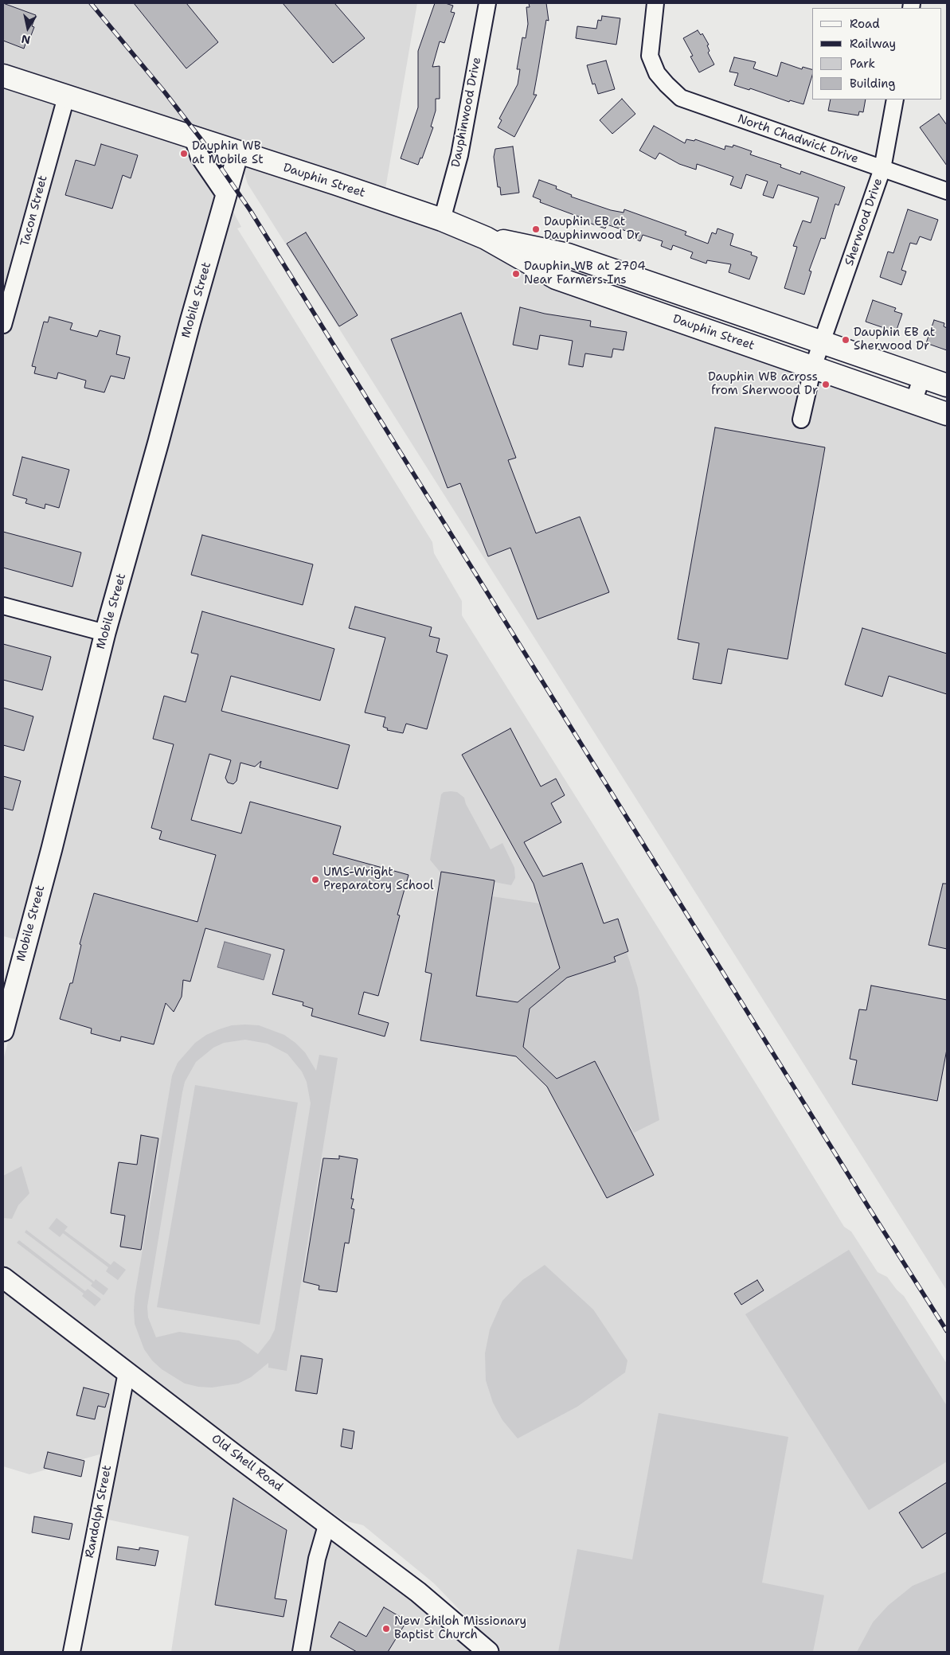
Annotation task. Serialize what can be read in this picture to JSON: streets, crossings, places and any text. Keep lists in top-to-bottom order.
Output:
{
  "streets": {
    "main road": ["Dauphin Street"],
    "street": [
      "Dauphinwood Drive",
      "North Chadwick Drive",
      "Tacon Street",
      "Sherwood Drive",
      "Mobile Street",
      "Old Shell Road",
      "Randolph Street"
    ]
  },
  "crossings": [
    ["Dauphinwood Drive", "Dauphin Street"],
    ["North Chadwick Drive", "Sherwood Drive"],
    ["Dauphin Street", "Tacon Street"],
    ["Dauphin Street", "Sherwood Drive"],
    ["Dauphin Street", "Mobile Street"],
    ["Old Shell Road", "Randolph Street"]
  ],
  "places": [
    "Dauphin WB at Mobile St",
    "Dauphin EB at Dauphinwood Dr",
    "Dauphin WB at 2704 Near Farmers Ins",
    "Dauphin EB at Sherwood Dr",
    "Dauphin WB across from Sherwood Dr",
    "UMS-Wright Preparatory School",
    "New Shiloh Missionary Baptist Church"
  ],
  "legend": [
    "Road",
    "Railway",
    "Park",
    "Building"
  ],
  "north": "bottom"
}
